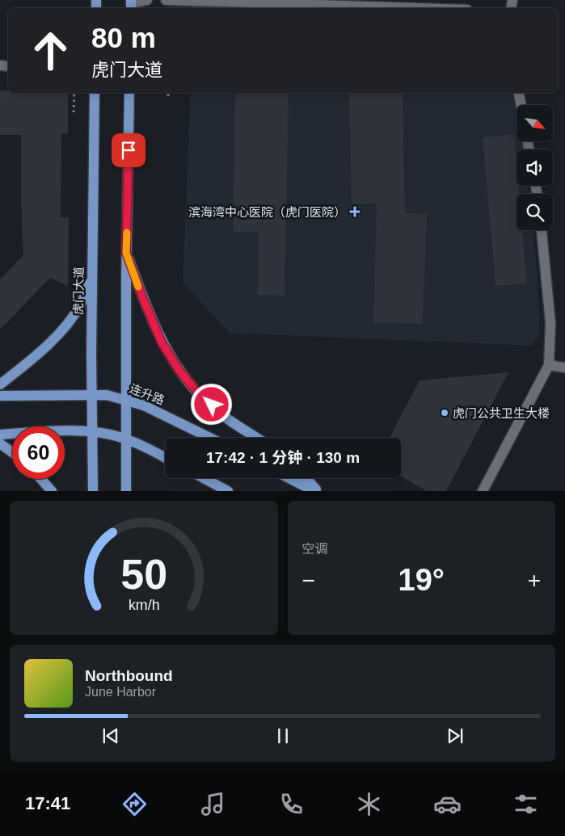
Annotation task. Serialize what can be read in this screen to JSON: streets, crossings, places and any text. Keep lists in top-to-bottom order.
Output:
{
  "streets": {
    "main road": ["虎门大道", "连升路"]
  },
  "crossings": [
    ["虎门大道", "连升路"]
  ],
  "places": {
    "health": ["滨海湾中心医院（虎门医院）"],
    "other": ["虎门公共卫生大楼"]
  },
  "north": "bottom right",
  "page": {
    "turn": ["80 m", "虎门大道"],
    "limit": "60",
    "trip": "17:42 · 1 分钟 · 130 m",
    "tile": "空调",
    "heat": ["−", "19°", "+"],
    "song": ["Northbound", "June Harbor"],
    "tabs": "17:41",
    "gauge": ["50", "km/h"]
  }
}
